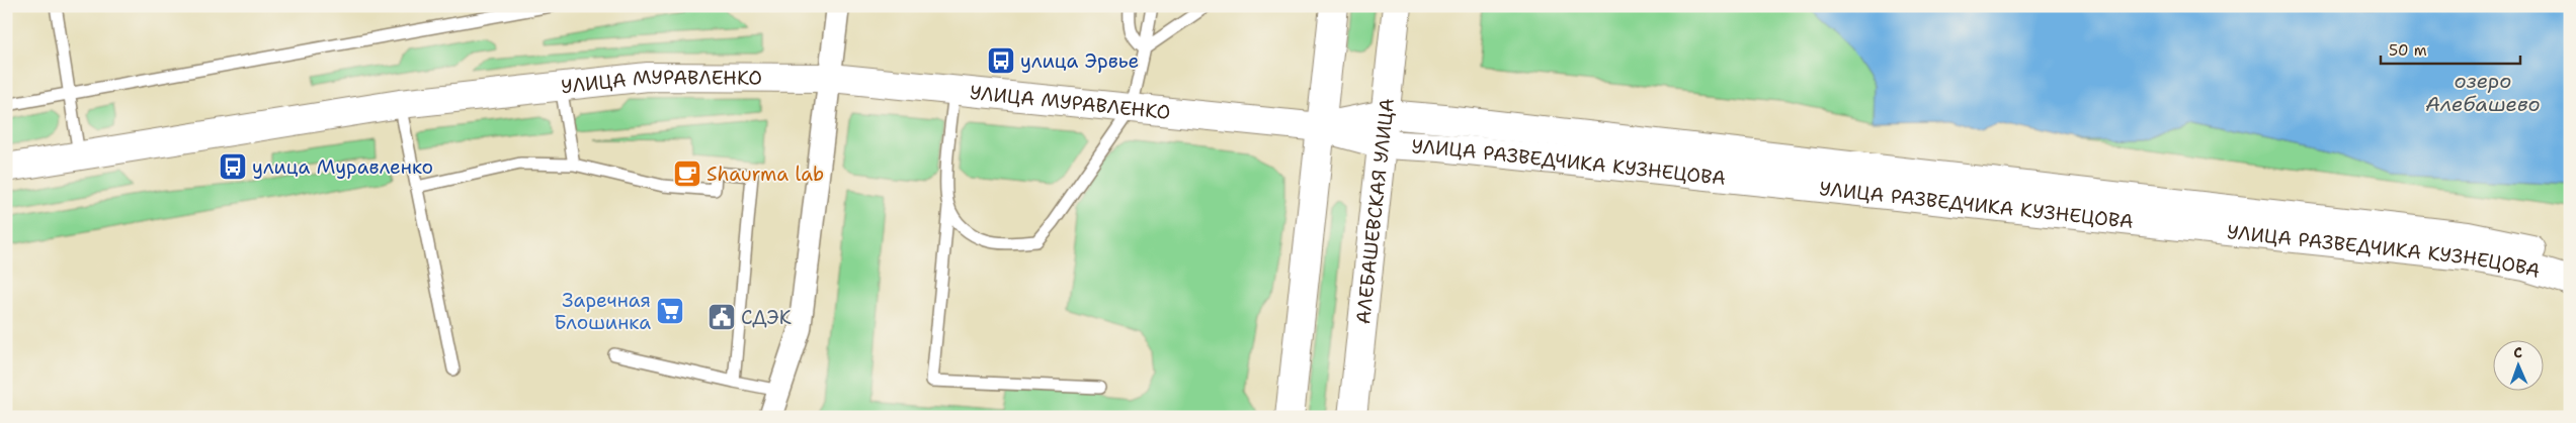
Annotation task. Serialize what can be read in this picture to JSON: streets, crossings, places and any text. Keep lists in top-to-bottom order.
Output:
{
  "streets": {
    "main road": ["УЛИЦА МУРАВЛЕНКО", "УЛИЦА РАЗВЕДЧИКА КУЗНЕЦОВА", "АЛЕБАШЕВСКАЯ УЛИЦА"]
  },
  "crossings": [
    ["УЛИЦА МУРАВЛЕНКО", "УЛИЦА РАЗВЕДЧИКА КУЗНЕЦОВА"],
    ["УЛИЦА РАЗВЕДЧИКА КУЗНЕЦОВА", "АЛЕБАШЕВСКАЯ УЛИЦА"]
  ],
  "water": ["озеро Алебашево"],
  "places": {
    "bus stop": ["улица Эрвье", "улица Муравленко"],
    "cafe": ["Shaurma lab"],
    "supermarket": ["Заречная Блошинка"],
    "public building": ["СДЭК"]
  },
  "scale_bar": "50 m",
  "north": "top"
}
